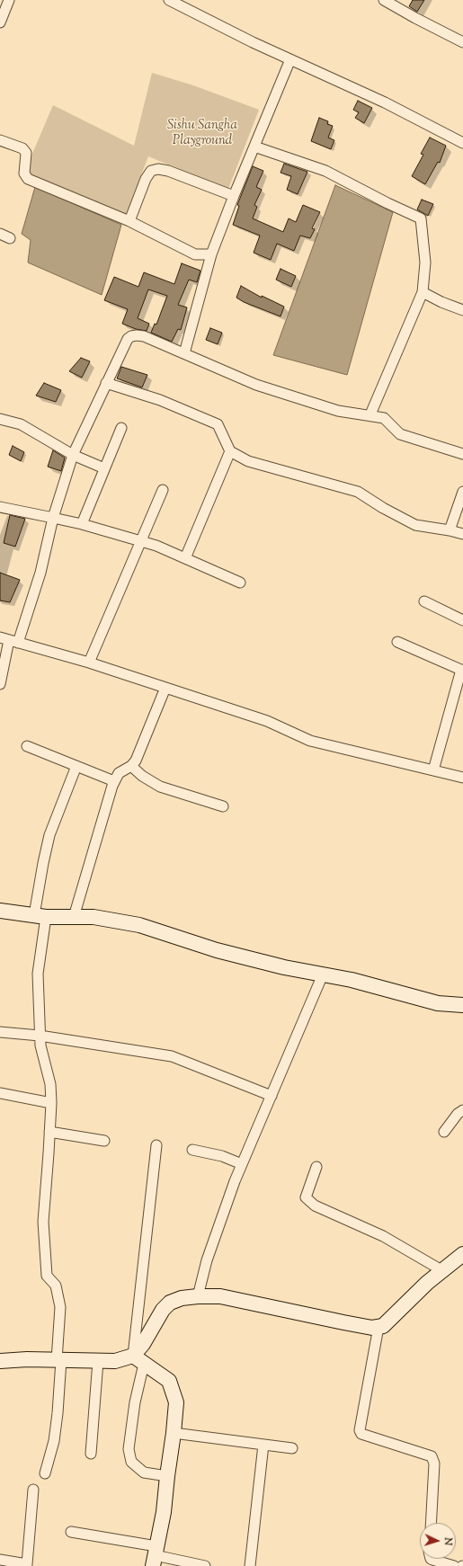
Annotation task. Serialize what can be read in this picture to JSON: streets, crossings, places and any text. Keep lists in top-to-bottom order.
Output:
{
  "parks": ["Sishu Sangha Playground"],
  "north": "right"
}
